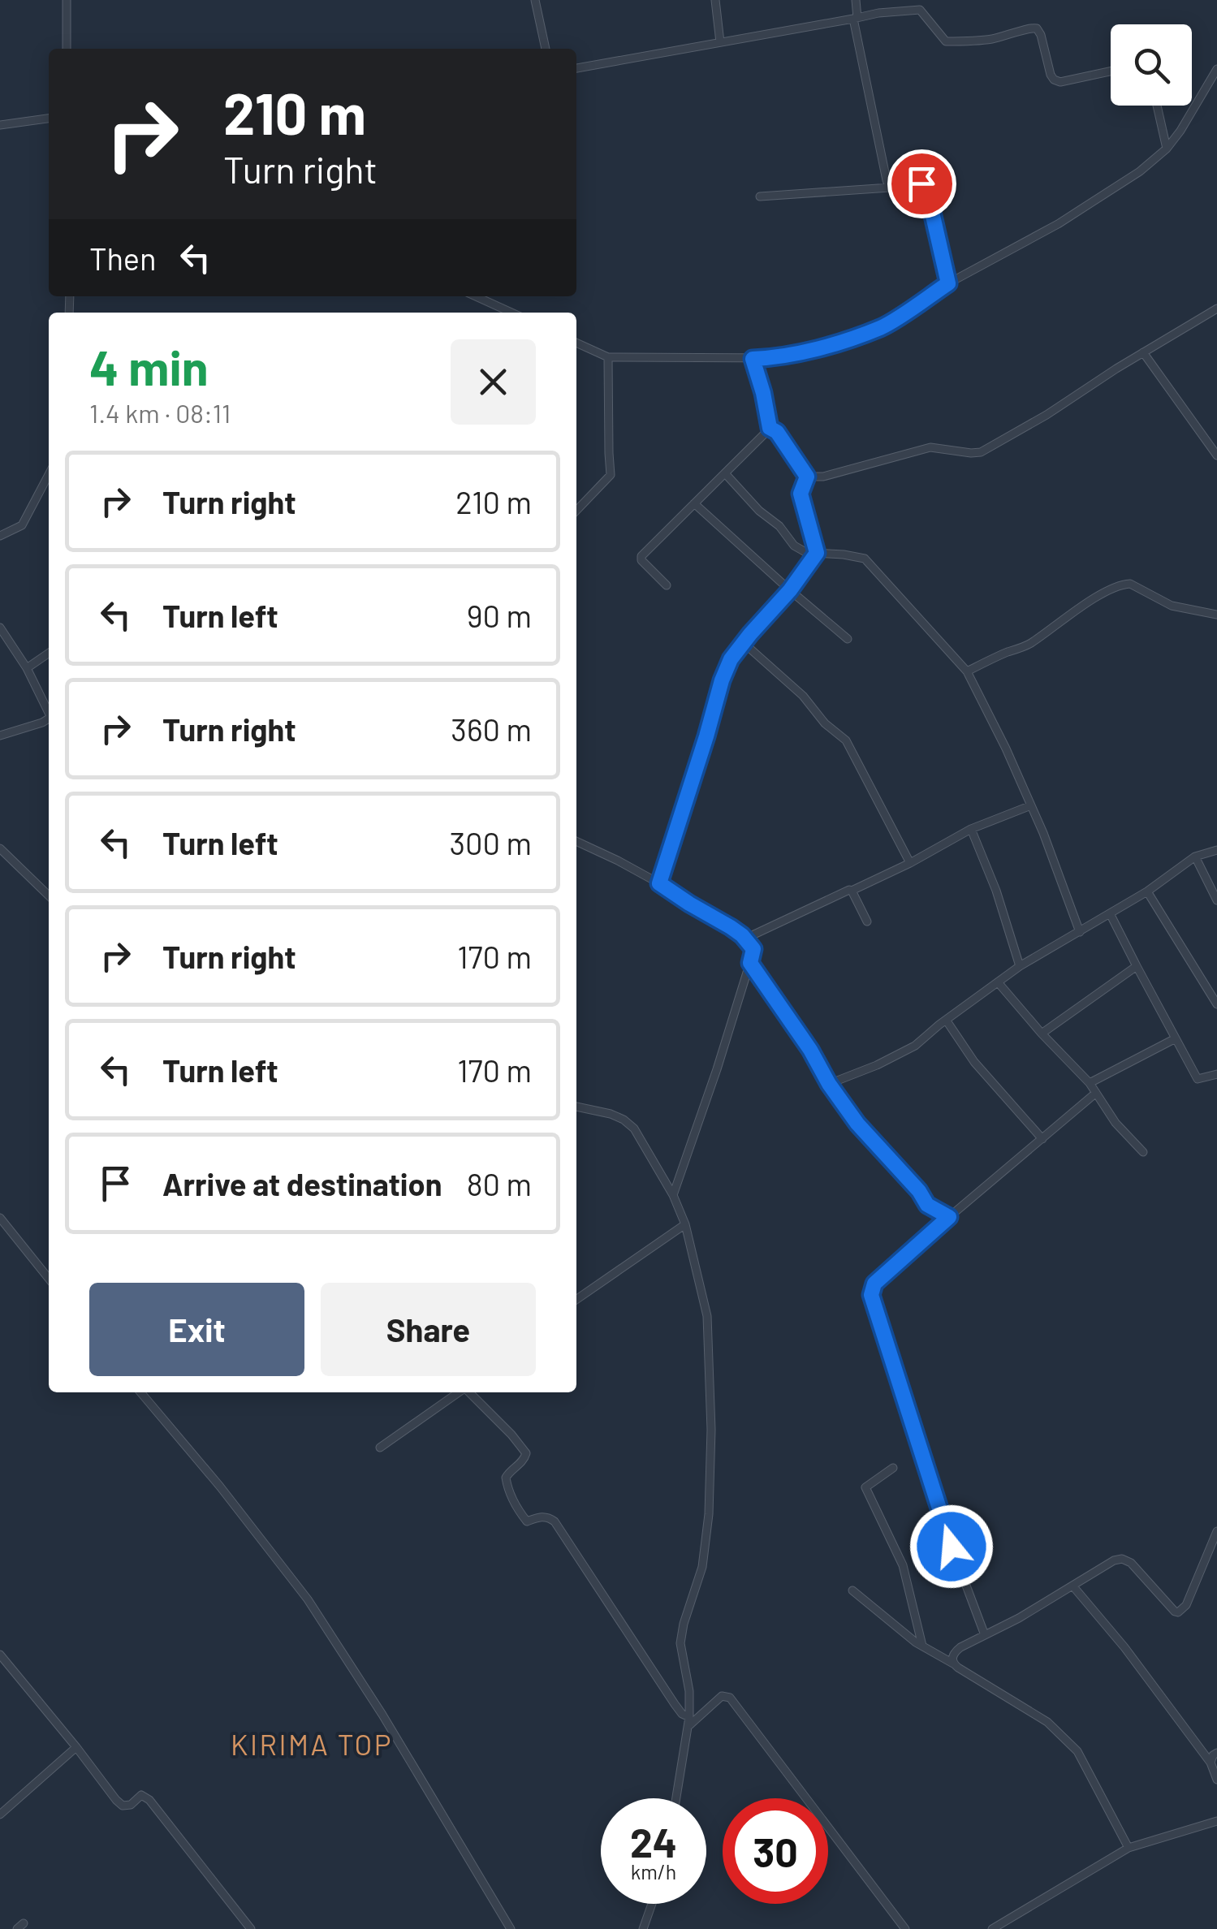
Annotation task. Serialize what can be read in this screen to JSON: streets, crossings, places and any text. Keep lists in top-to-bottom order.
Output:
{
  "districts": ["KIRIMA TOP"],
  "page": {
    "turn": ["210 m", "Turn right"],
    "then": "Then",
    "heading": ["4 min", "1.4 km · 08:11"],
    "list": [
      {
        "name": "Turn right",
        "value": "210 m"
      },
      {
        "name": "Turn left",
        "value": "90 m"
      },
      {
        "name": "Turn right",
        "value": "360 m"
      },
      {
        "name": "Turn left",
        "value": "300 m"
      },
      {
        "name": "Turn right",
        "value": "170 m"
      },
      {
        "name": "Turn left",
        "value": "170 m"
      },
      {
        "name": "Arrive at destination",
        "value": "80 m"
      }
    ],
    "buttons": ["Exit", "Share"],
    "speed": "24 km/h",
    "limit": "30"
  }
}
